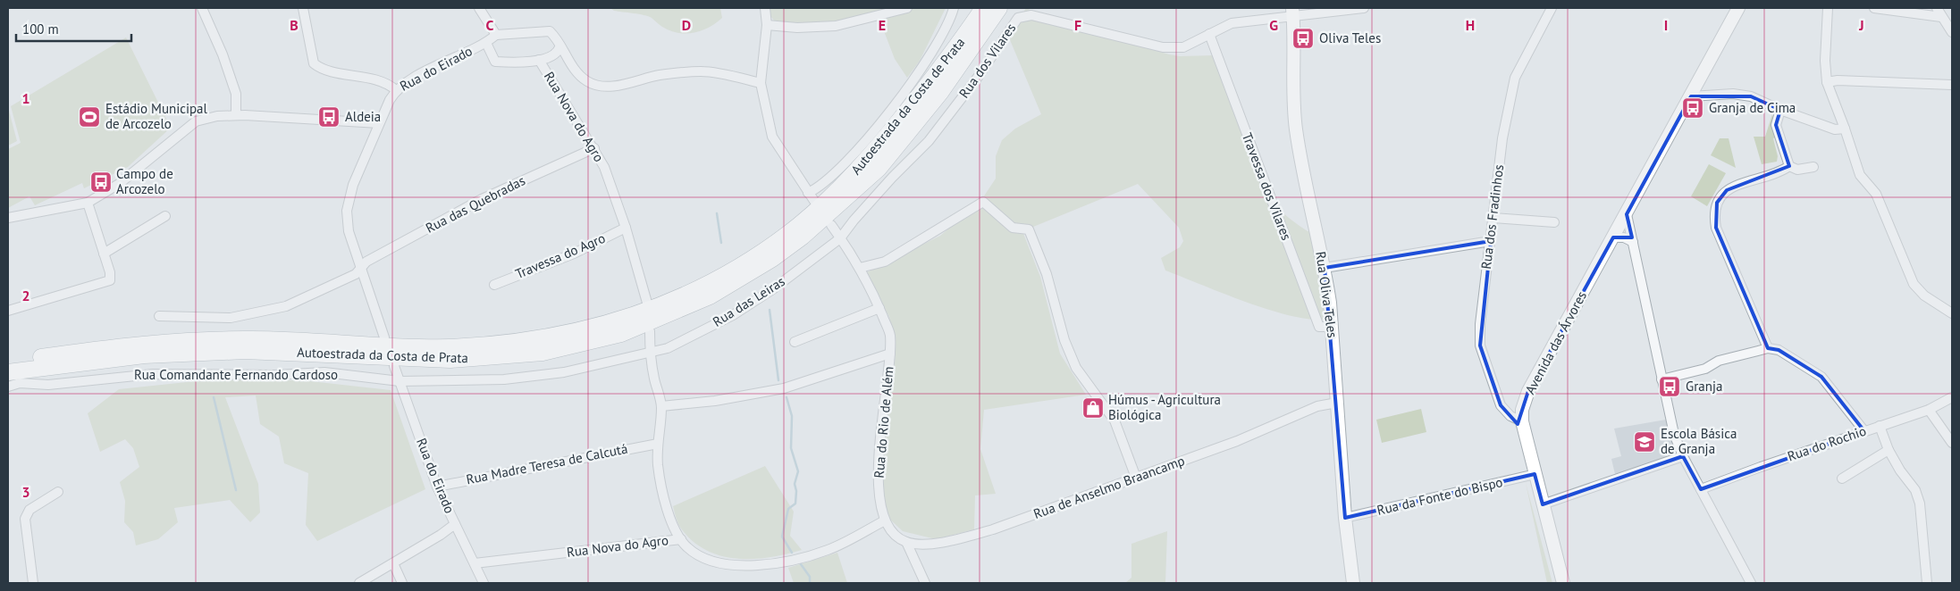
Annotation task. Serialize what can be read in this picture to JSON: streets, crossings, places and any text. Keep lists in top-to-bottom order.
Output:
{
  "streets": {
    "highway": ["Autoestrada da Costa de Prata"],
    "main road": ["Rua Oliva Teles", "Avenida das Árvores"],
    "street": [
      "Rua dos Vilares",
      "Rua do Eirado",
      "Rua Nova do Agro",
      "Travessa dos Vilares",
      "Rua das Quebradas",
      "Rua dos Fradinhos",
      "Travessa do Agro",
      "Rua das Leiras",
      "Rua Comandante Fernando Cardoso",
      "Rua do Rio de Além",
      "Rua do Rochio",
      "Rua Madre Teresa de Calcutá",
      "Rua de Anselmo Braancamp",
      "Rua da Fonte do Bispo"
    ]
  },
  "crossings": [
    ["Rua dos Vilares", "Travessa dos Vilares"],
    ["Rua dos Vilares", "Rua Oliva Teles"],
    ["Rua dos Vilares", "Rua das Leiras"],
    ["Rua dos Vilares", "Rua do Rio de Além"],
    ["Rua do Eirado", "Rua Nova do Agro"],
    ["Rua do Eirado", "Rua das Quebradas"],
    ["Rua do Eirado", "Rua Comandante Fernando Cardoso"],
    ["Rua do Eirado", "Rua Madre Teresa de Calcutá"],
    ["Rua Nova do Agro", "Rua das Quebradas"],
    ["Rua Nova do Agro", "Travessa do Agro"],
    ["Rua Nova do Agro", "Rua das Leiras"],
    ["Rua Nova do Agro", "Rua Comandante Fernando Cardoso"],
    ["Rua Nova do Agro", "Rua Madre Teresa de Calcutá"],
    ["Travessa dos Vilares", "Rua Oliva Teles"],
    ["Rua dos Fradinhos", "Avenida das Árvores"],
    ["Rua Oliva Teles", "Rua de Anselmo Braancamp"],
    ["Rua Oliva Teles", "Rua da Fonte do Bispo"],
    ["Rua das Leiras", "Rua Comandante Fernando Cardoso"],
    ["Rua das Leiras", "Rua do Rio de Além"],
    ["Avenida das Árvores", "Rua da Fonte do Bispo"]
  ],
  "places": {
    "bus stop": [
      "Oliva Teles",
      "Granja de Cima",
      "Aldeia",
      "Campo de Arcozelo",
      "Granja"
    ],
    "sports": ["Estádio Municipal de Arcozelo"],
    "shop": ["Húmus - Agricultura Biológica"],
    "school or university": ["Escola Básica de Granja"]
  },
  "scale_bar": "100 m",
  "grid": {
    "columns": [
      "B",
      "C",
      "D",
      "E",
      "F",
      "G",
      "H",
      "I",
      "J"
    ],
    "rows": ["1", "2", "3"]
  }
}
